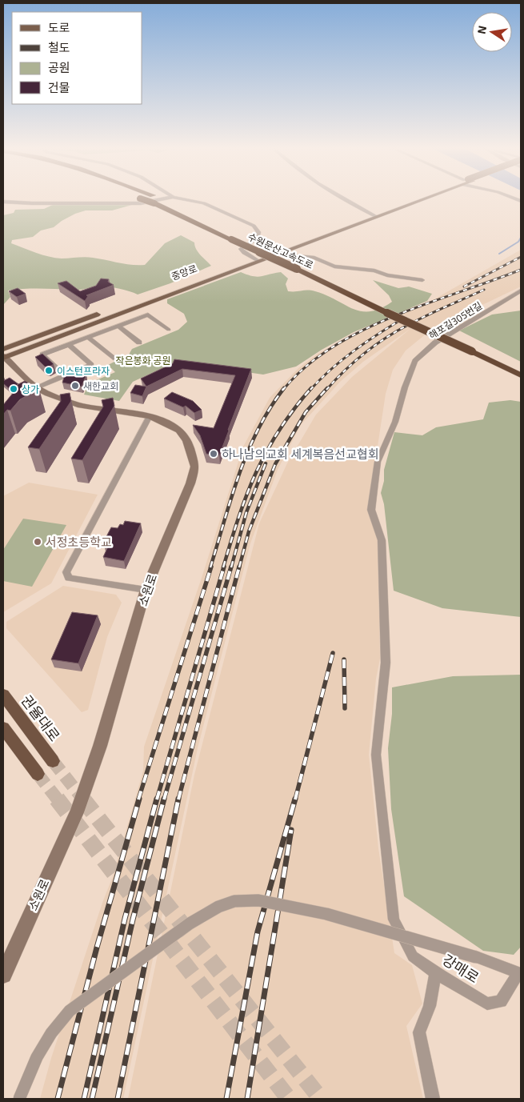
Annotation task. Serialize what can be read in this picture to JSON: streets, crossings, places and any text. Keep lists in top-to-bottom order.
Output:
{
  "streets": {
    "highway": ["수원문산고속도로", "권율대로"],
    "main road": ["중앙로", "소원로"],
    "street": ["해포길305번길", "강매로"]
  },
  "crossings": [
    ["중앙로", "소원로"],
    ["해포길305번길", "강매로"]
  ],
  "parks": ["작은봉화 공원"],
  "places": [
    "이스턴프라자",
    "새한교회",
    "상가",
    "하나남의교회 세계복음선교협회",
    "서정초등학교"
  ],
  "legend": [
    "도로",
    "철도",
    "공원",
    "건물"
  ],
  "north": "left"
}
